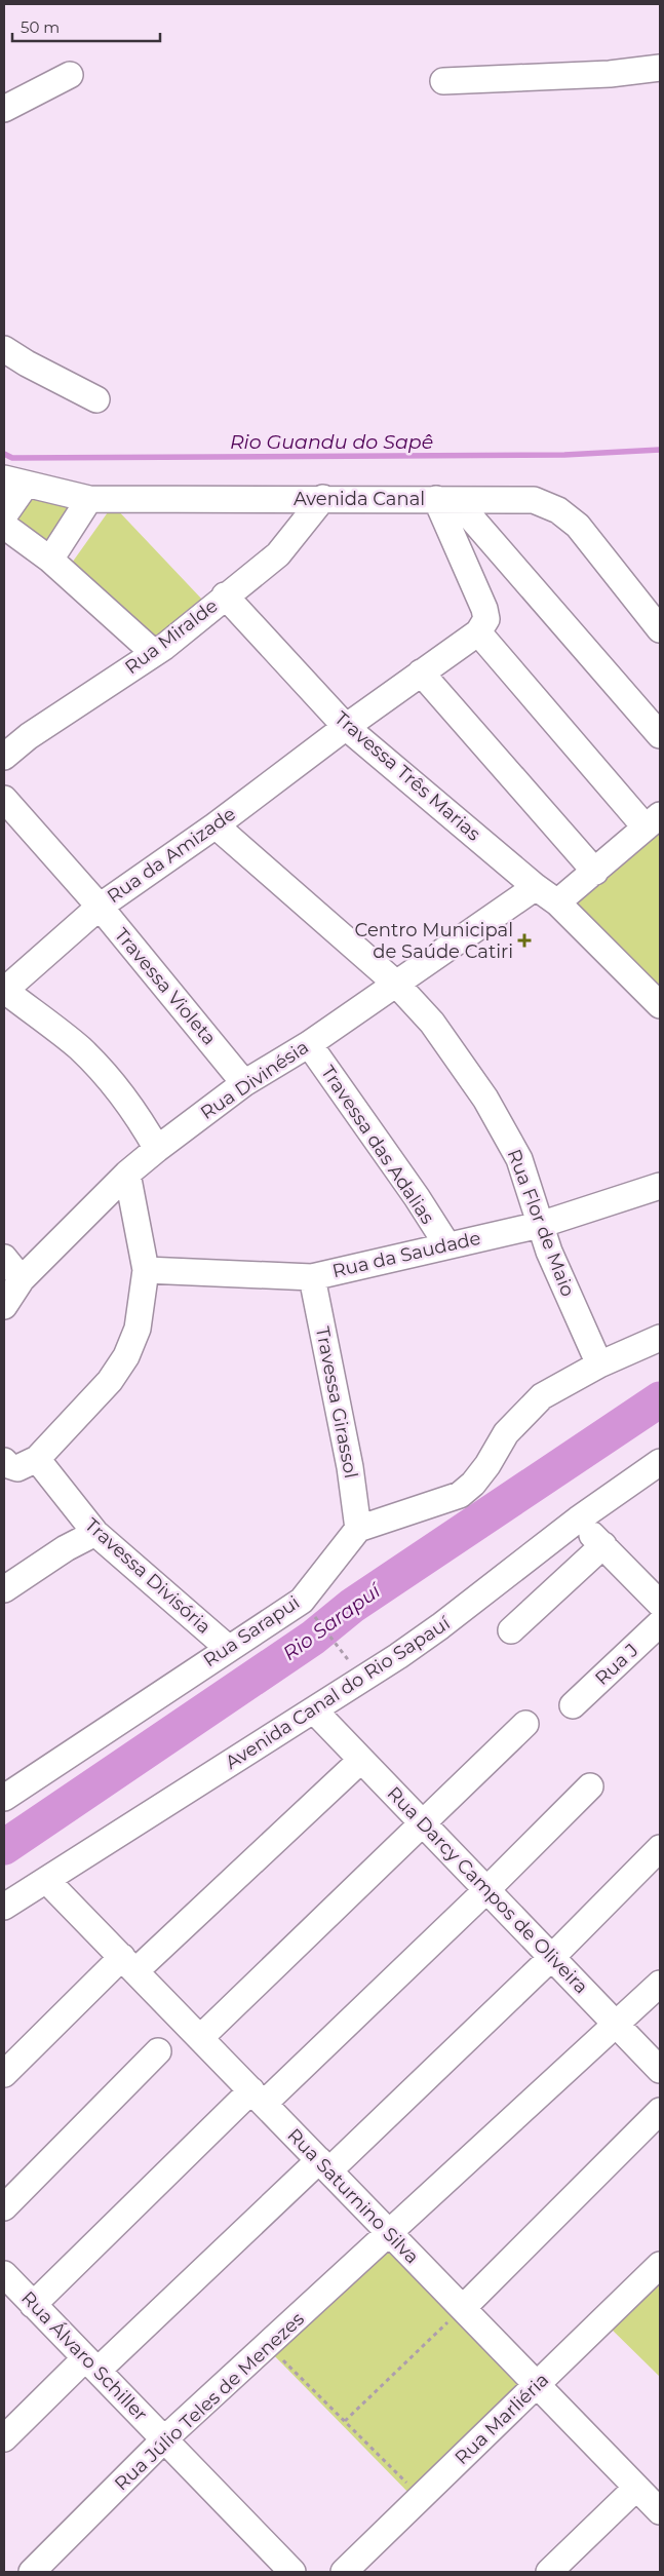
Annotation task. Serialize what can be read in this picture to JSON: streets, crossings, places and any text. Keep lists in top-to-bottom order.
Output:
{
  "streets": {
    "street": [
      "Avenida Canal",
      "Rua Miralde",
      "Travessa Três Marias",
      "Rua da Amizade",
      "Travessa Violeta",
      "Rua Divinésia",
      "Travessa das Adalias",
      "Rua Flor de Maio",
      "Rua da Saudade",
      "Travessa Girassol",
      "Travessa Divisória",
      "Rua Sarapui",
      "Rua J",
      "Avenida Canal do Rio Sapauí",
      "Rua Darcy Campos de Oliveira",
      "Rua Saturnino Silva",
      "Rua Álvaro Schiller",
      "Rua Júlio Teles de Menezes",
      "Rua Marliéria"
    ]
  },
  "crossings": [
    ["Avenida Canal", "Rua Miralde"],
    ["Rua Miralde", "Travessa Três Marias"],
    ["Travessa Três Marias", "Rua da Amizade"],
    ["Travessa Três Marias", "Rua Divinésia"],
    ["Rua da Amizade", "Travessa Violeta"],
    ["Rua da Amizade", "Rua Flor de Maio"],
    ["Travessa Violeta", "Rua Divinésia"],
    ["Rua Divinésia", "Travessa das Adalias"],
    ["Rua Divinésia", "Rua Flor de Maio"],
    ["Travessa das Adalias", "Rua da Saudade"],
    ["Rua Flor de Maio", "Rua da Saudade"],
    ["Rua da Saudade", "Travessa Girassol"],
    ["Travessa Girassol", "Rua Sarapui"],
    ["Travessa Divisória", "Rua Sarapui"],
    ["Avenida Canal do Rio Sapauí", "Rua Darcy Campos de Oliveira"],
    ["Avenida Canal do Rio Sapauí", "Rua Saturnino Silva"],
    ["Rua Darcy Campos de Oliveira", "Rua Júlio Teles de Menezes"],
    ["Rua Saturnino Silva", "Rua Júlio Teles de Menezes"],
    ["Rua Saturnino Silva", "Rua Marliéria"],
    ["Rua Álvaro Schiller", "Rua Júlio Teles de Menezes"]
  ],
  "water": ["Rio Guandu do Sapê", "Rio Sarapuí"],
  "places": {
    "health": ["Centro Municipal de Saúde Catiri"]
  },
  "scale_bar": "50 m"
}
